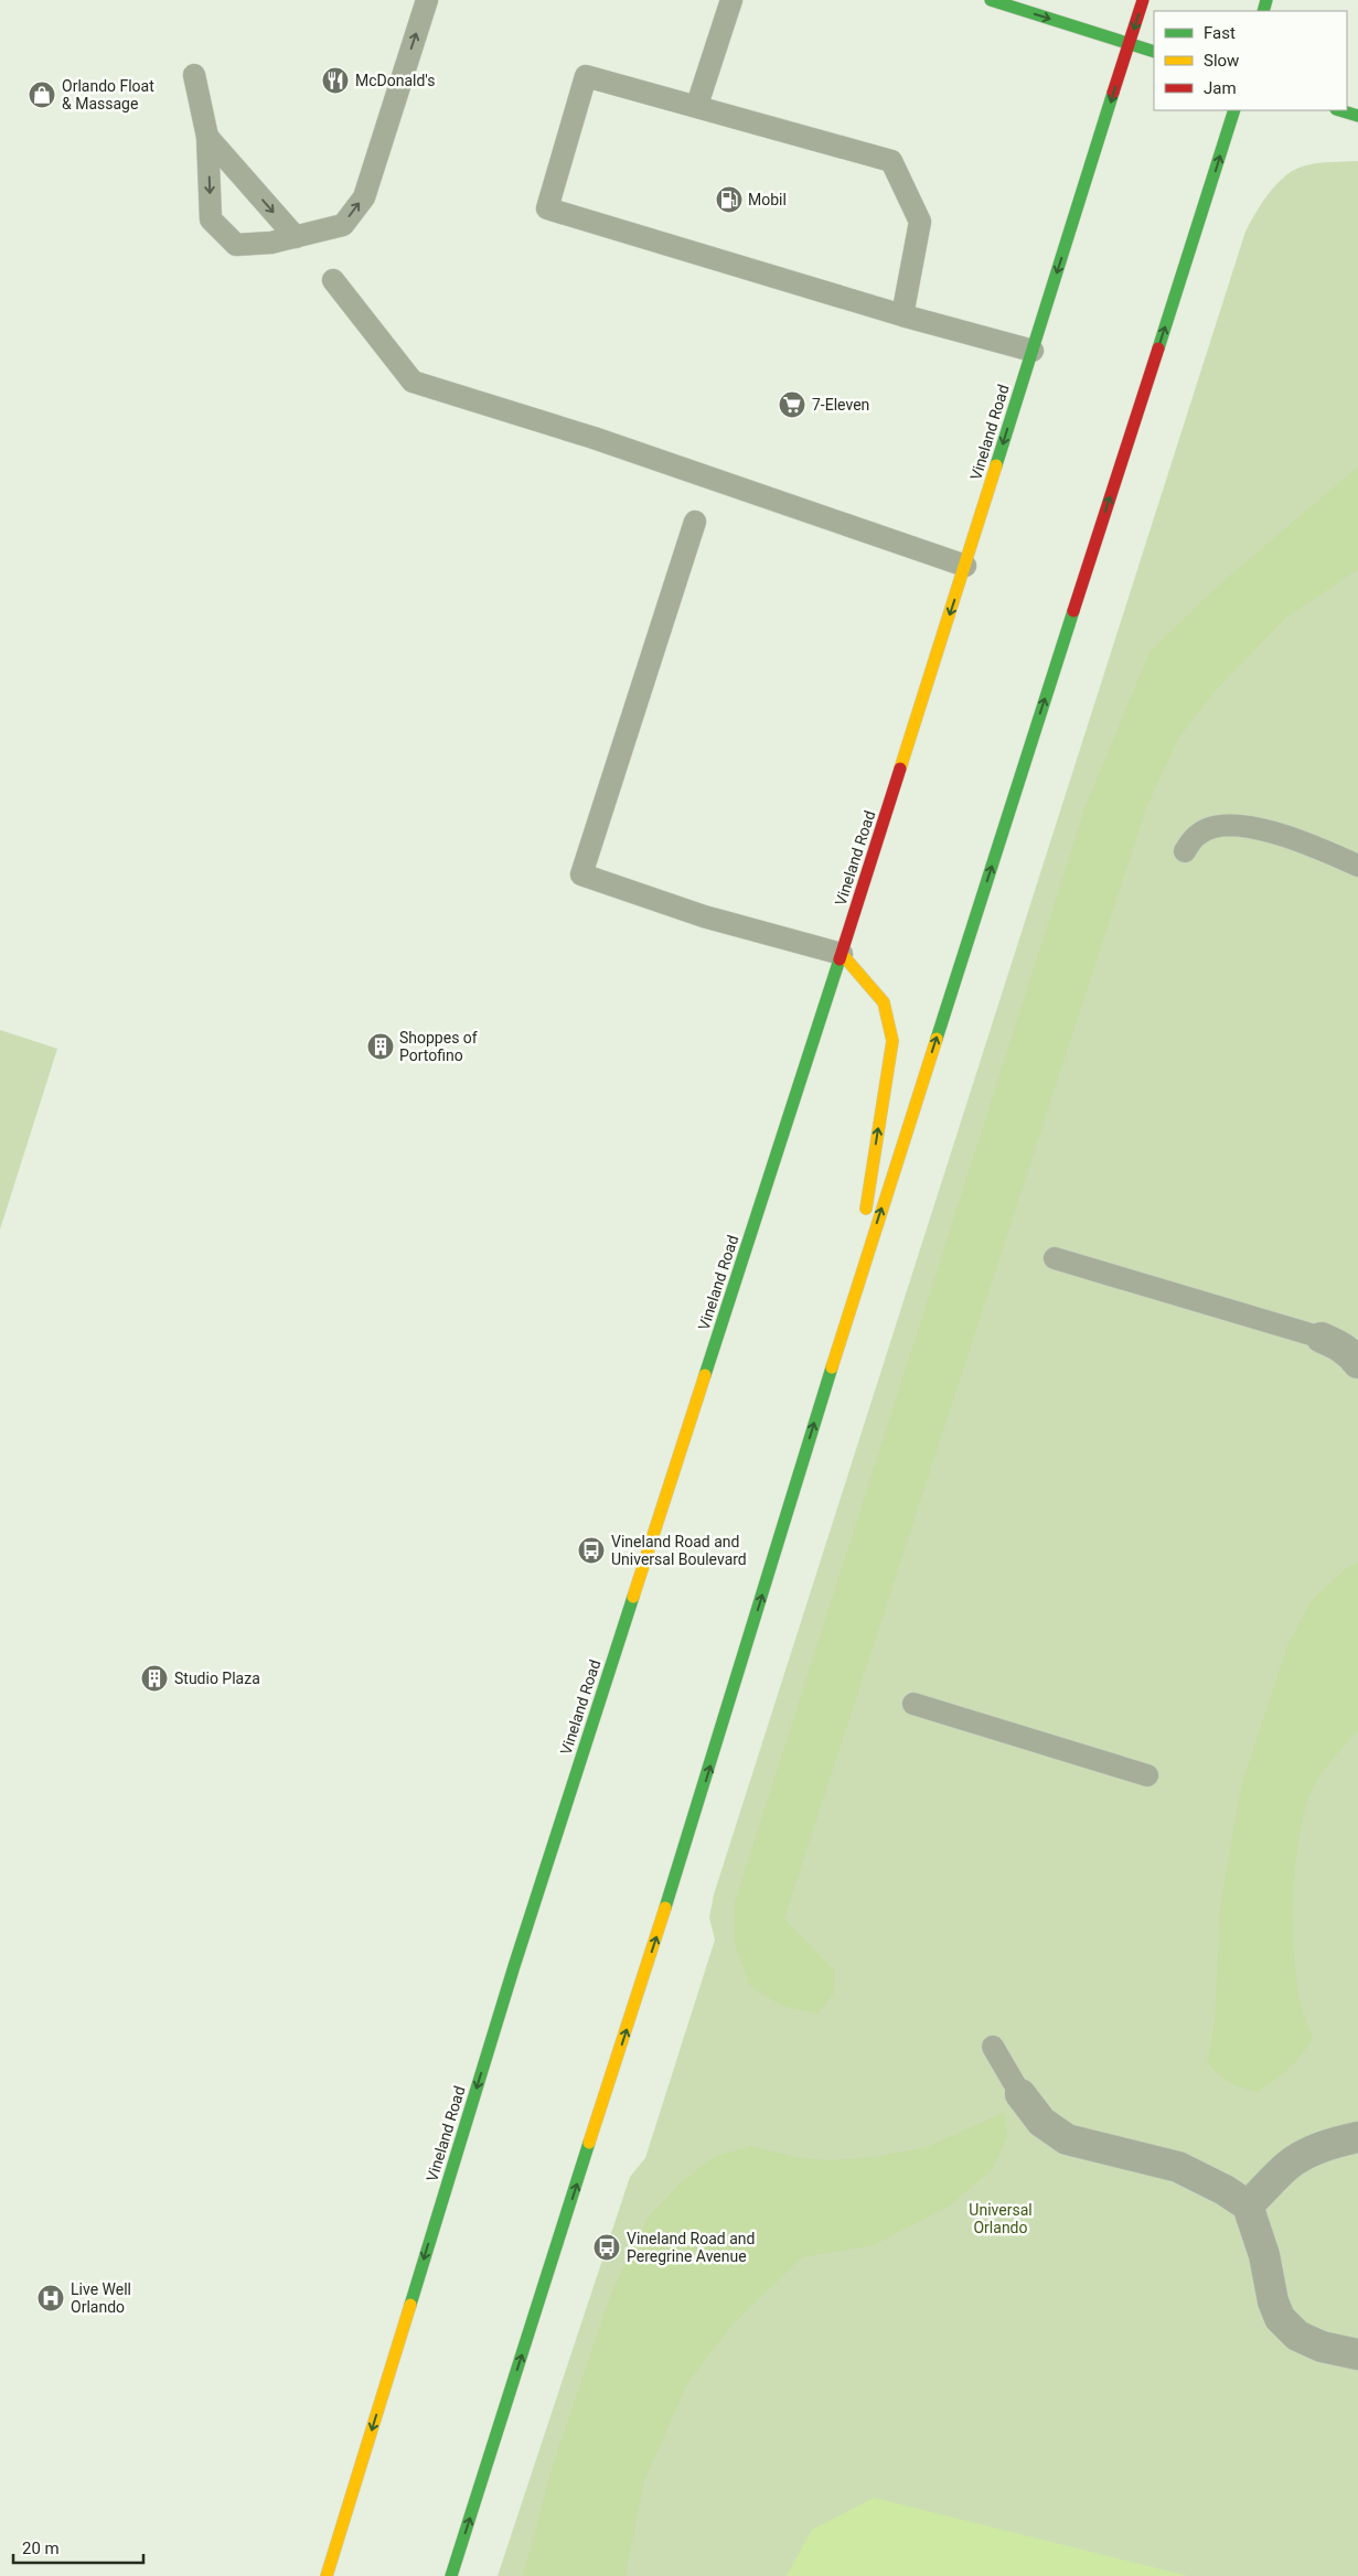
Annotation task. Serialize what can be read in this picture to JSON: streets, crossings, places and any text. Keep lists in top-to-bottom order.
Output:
{
  "streets": {
    "main road": ["Vineland Road"]
  },
  "one_way": ["Vineland Road"],
  "parks": ["Universal Orlando"],
  "places": {
    "restaurant": ["McDonald's"],
    "shop": ["Orlando Float & Massage"],
    "fuel station": ["Mobil"],
    "supermarket": ["7-Eleven"],
    "building": ["Shoppes of Portofino", "Studio Plaza"],
    "bus stop": ["Vineland Road and Universal Boulevard", "Vineland Road and Peregrine Avenue"],
    "hospital": ["Live Well Orlando"]
  },
  "legend": ["Fast", "Slow", "Jam"],
  "scale_bar": "20 m"
}
